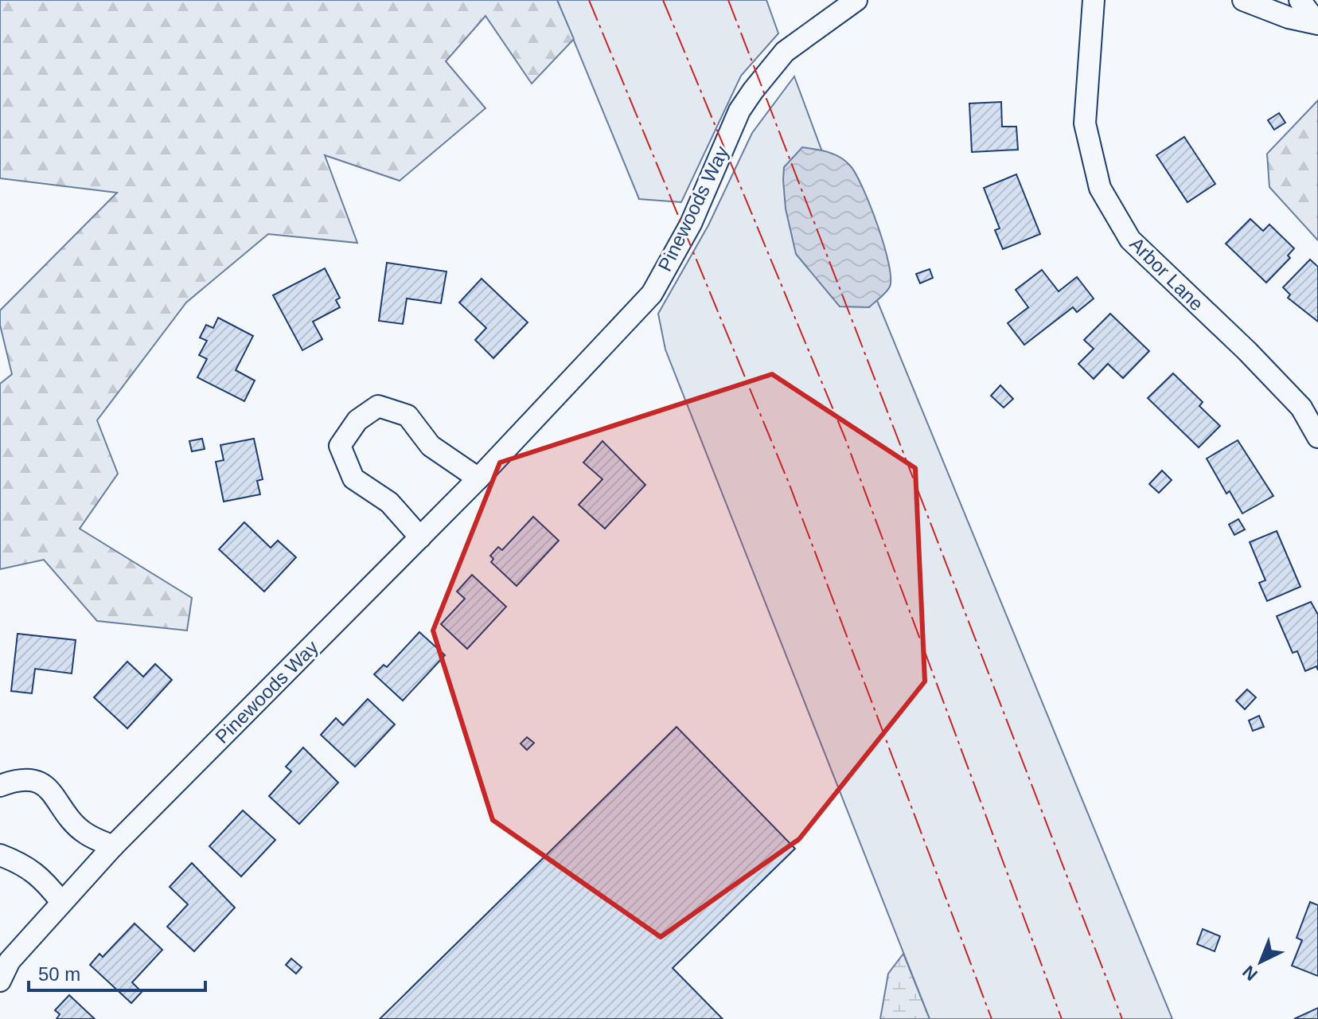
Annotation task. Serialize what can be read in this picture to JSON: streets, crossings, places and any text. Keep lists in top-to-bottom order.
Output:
{
  "streets": {
    "street": ["Pinewoods Way", "Arbor Lane"]
  },
  "scale_bar": "50 m",
  "north": "bottom left"
}
